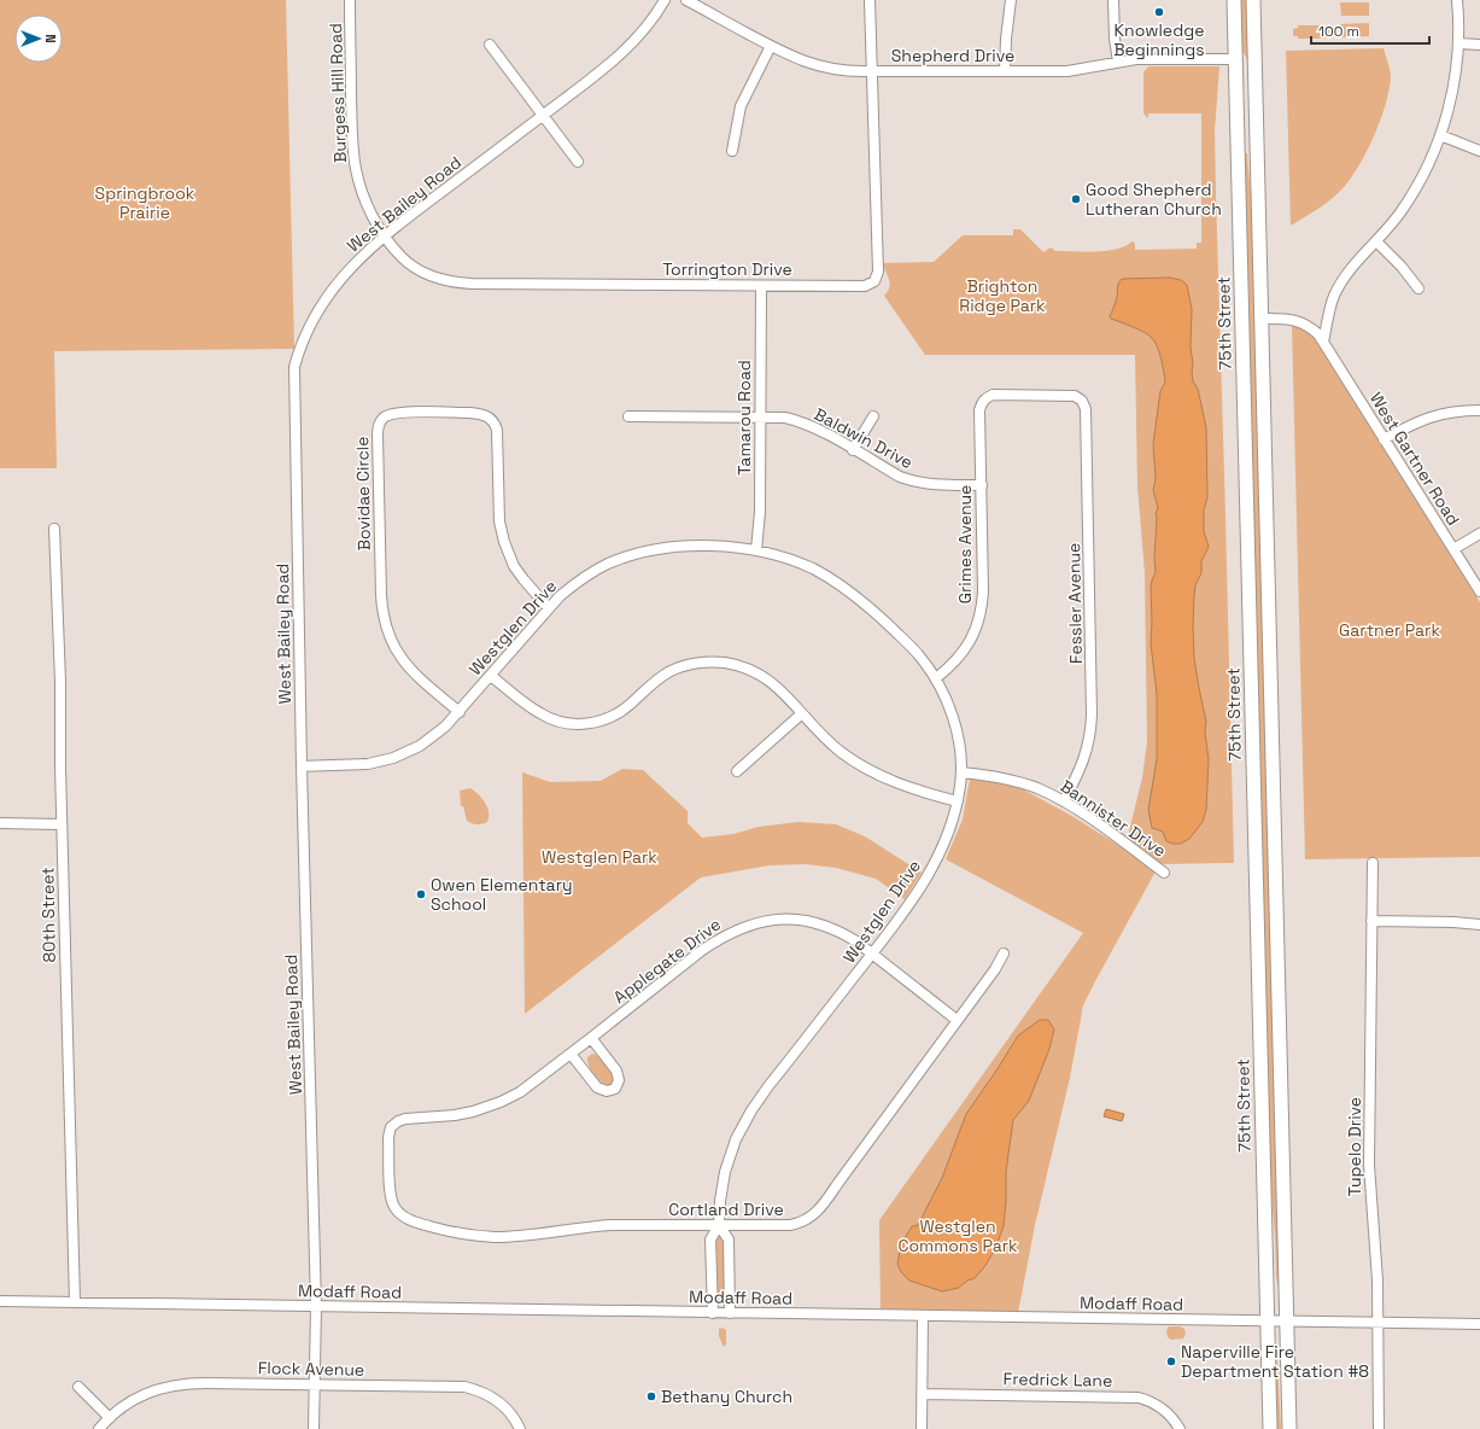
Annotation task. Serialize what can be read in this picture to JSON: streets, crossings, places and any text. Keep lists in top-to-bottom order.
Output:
{
  "streets": {
    "main road": ["75th Street"],
    "street": [
      "Shepherd Drive",
      "Burgess Hill Road",
      "West Bailey Road",
      "Torrington Drive",
      "Tamarou Road",
      "Baldwin Drive",
      "West Gartner Road",
      "Bovidae Circle",
      "Grimes Avenue",
      "Fessler Avenue",
      "Westglen Drive",
      "Bannister Drive",
      "80th Street",
      "Applegate Drive",
      "Tupelo Drive",
      "Cortland Drive",
      "Modaff Road",
      "Flock Avenue",
      "Fredrick Lane"
    ]
  },
  "crossings": [
    ["Shepherd Drive", "Torrington Drive"],
    ["Shepherd Drive", "75th Street"],
    ["Burgess Hill Road", "West Bailey Road"],
    ["Burgess Hill Road", "Torrington Drive"],
    ["West Bailey Road", "Torrington Drive"],
    ["West Bailey Road", "Westglen Drive"],
    ["West Bailey Road", "Modaff Road"],
    ["West Bailey Road", "Flock Avenue"],
    ["Torrington Drive", "Tamarou Road"],
    ["75th Street", "Modaff Road"],
    ["Tamarou Road", "Baldwin Drive"],
    ["Tamarou Road", "Westglen Drive"],
    ["Baldwin Drive", "Grimes Avenue"],
    ["Bovidae Circle", "Westglen Drive"],
    ["Grimes Avenue", "Fessler Avenue"],
    ["Grimes Avenue", "Westglen Drive"],
    ["Fessler Avenue", "Bannister Drive"],
    ["Westglen Drive", "Bannister Drive"],
    ["Westglen Drive", "Applegate Drive"],
    ["Westglen Drive", "Cortland Drive"],
    ["Westglen Drive", "Modaff Road"],
    ["80th Street", "Modaff Road"],
    ["Applegate Drive", "Cortland Drive"],
    ["Tupelo Drive", "Modaff Road"]
  ],
  "parks": [
    "Springbrook Prairie",
    "Brighton Ridge Park",
    "Gartner Park",
    "Westglen Park",
    "Westglen Commons Park"
  ],
  "places": [
    "Knowledge Beginnings",
    "Good Shepherd Lutheran Church",
    "Owen Elementary School",
    "Naperville Fire Department Station #8",
    "Bethany Church"
  ],
  "scale_bar": "100 m",
  "north": "right"
}
